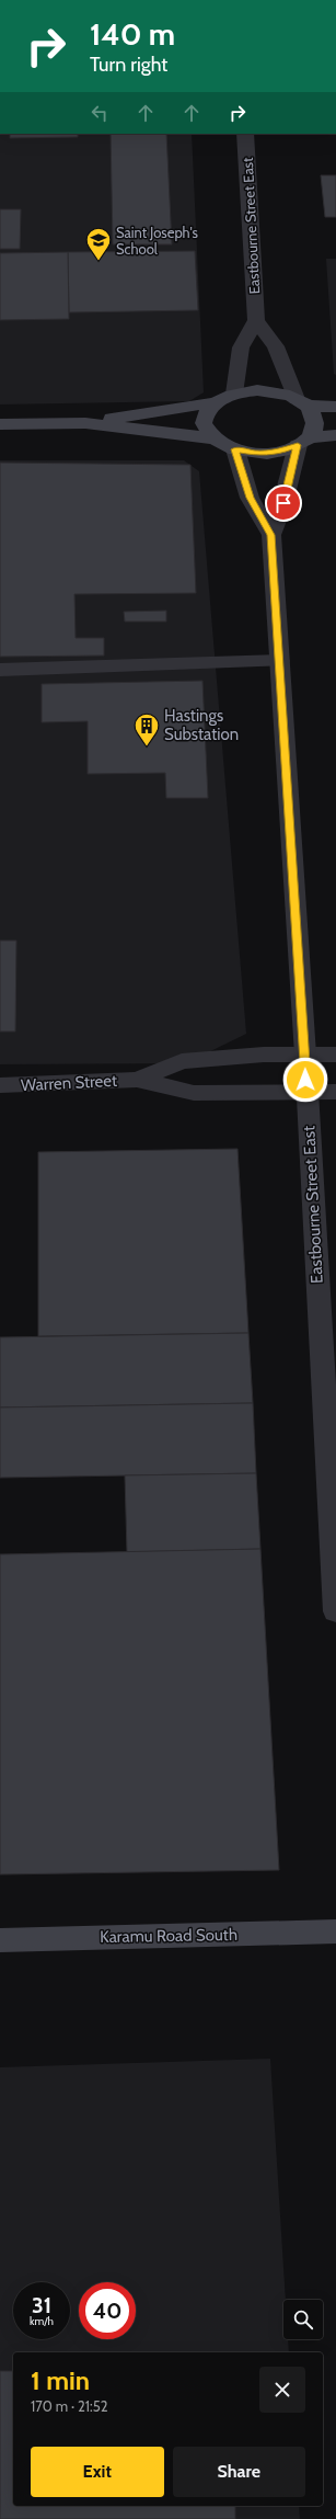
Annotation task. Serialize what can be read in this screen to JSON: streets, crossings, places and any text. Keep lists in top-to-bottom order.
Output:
{
  "streets": {
    "main road": ["Karamu Road South"],
    "street": ["Eastbourne Street East", "Warren Street"]
  },
  "crossings": [
    ["Eastbourne Street East", "Warren Street"]
  ],
  "places": {
    "school or university": ["Saint Joseph's School"],
    "building": ["Hastings Substation"]
  },
  "page": {
    "turn": ["140 m", "Turn right"],
    "speed": "31 km/h",
    "limit": "40",
    "heading": ["1 min", "170 m · 21:52"],
    "buttons": ["Exit", "Share"]
  }
}
